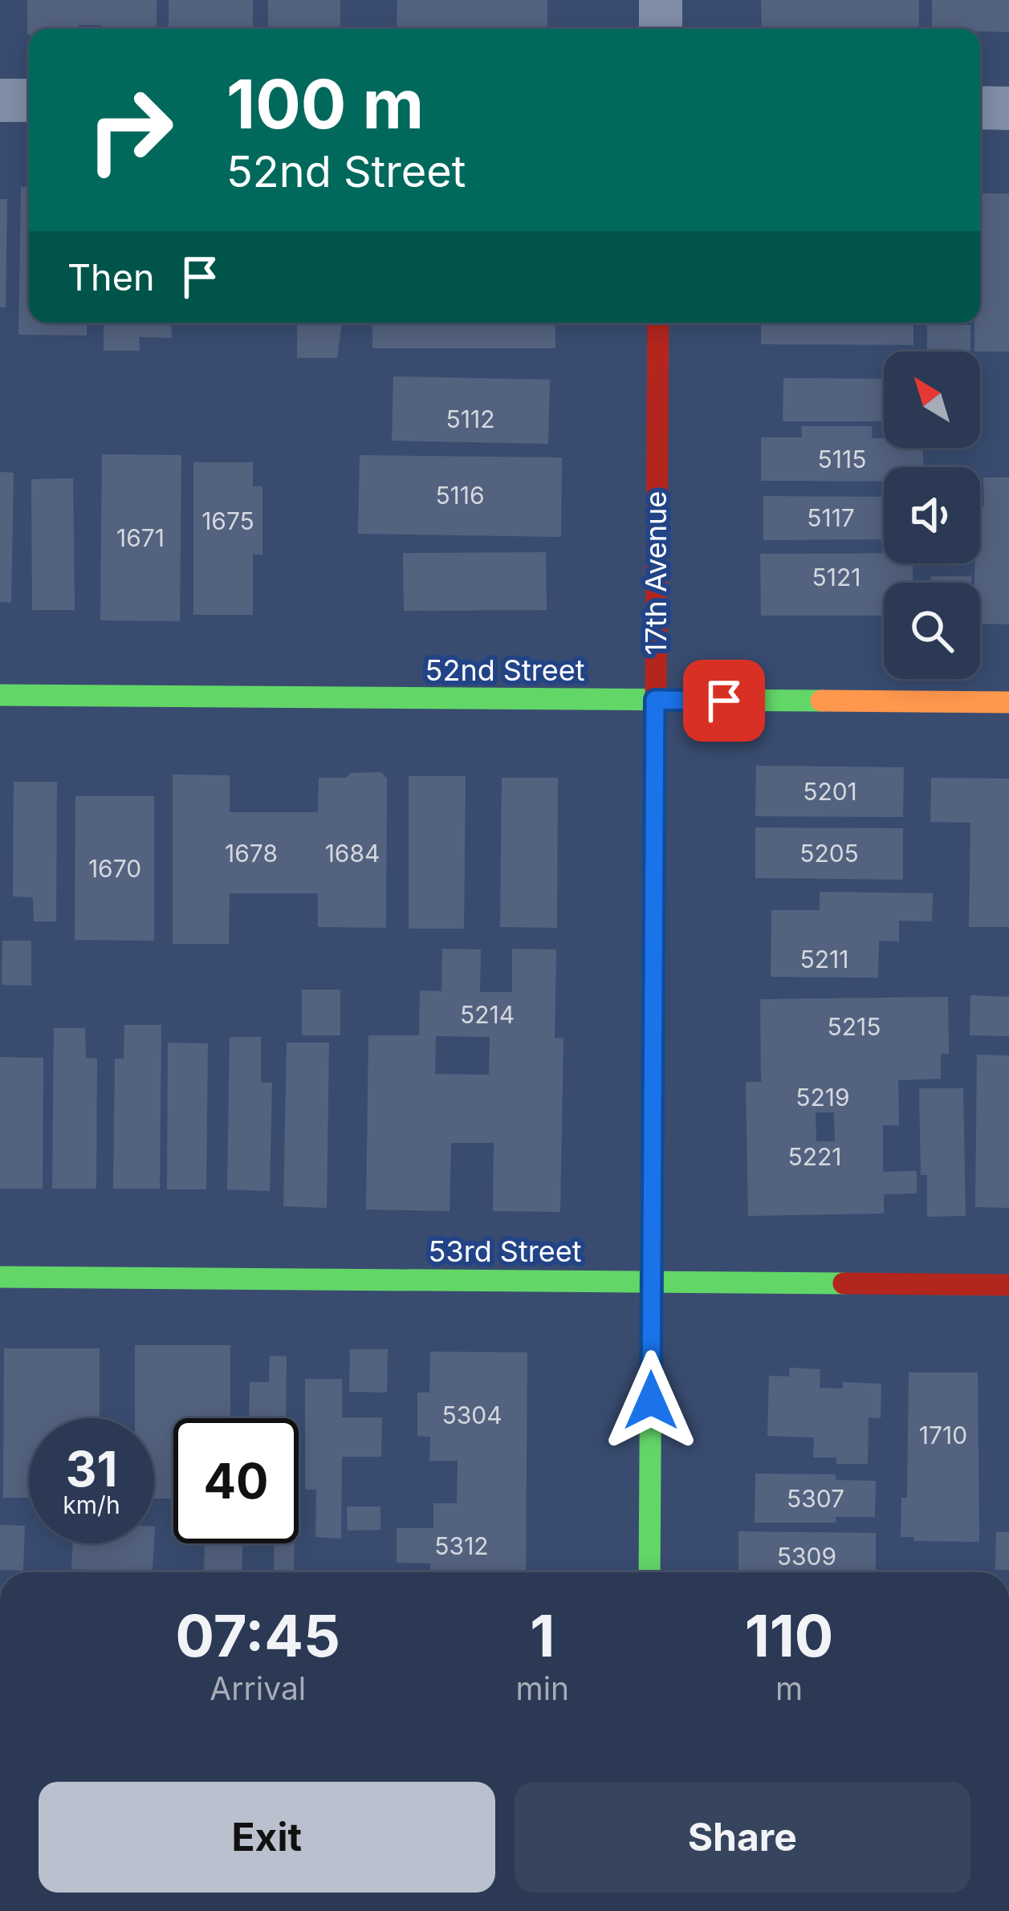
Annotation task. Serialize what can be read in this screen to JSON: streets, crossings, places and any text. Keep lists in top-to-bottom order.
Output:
{
  "streets": {
    "street": ["17th Avenue", "52nd Street", "53rd Street"]
  },
  "crossings": [
    ["17th Avenue", "52nd Street"],
    ["17th Avenue", "53rd Street"]
  ],
  "house_numbers": [
    "5112",
    "5115",
    "5116",
    "5117",
    "1675",
    "1671",
    "5121",
    "5201",
    "1678",
    "1684",
    "5205",
    "1670",
    "5211",
    "5214",
    "5215",
    "5219",
    "5221",
    "5304",
    "1710",
    "5307",
    "5312",
    "5309"
  ],
  "north": "top left",
  "page": {
    "turn": ["100 m", "52nd Street"],
    "then": "Then",
    "speed": "31 km/h",
    "limit": "40",
    "eta": [
      "07:45",
      "Arrival",
      "1",
      "min",
      "110",
      "m"
    ],
    "buttons": ["Exit", "Share"]
  }
}
